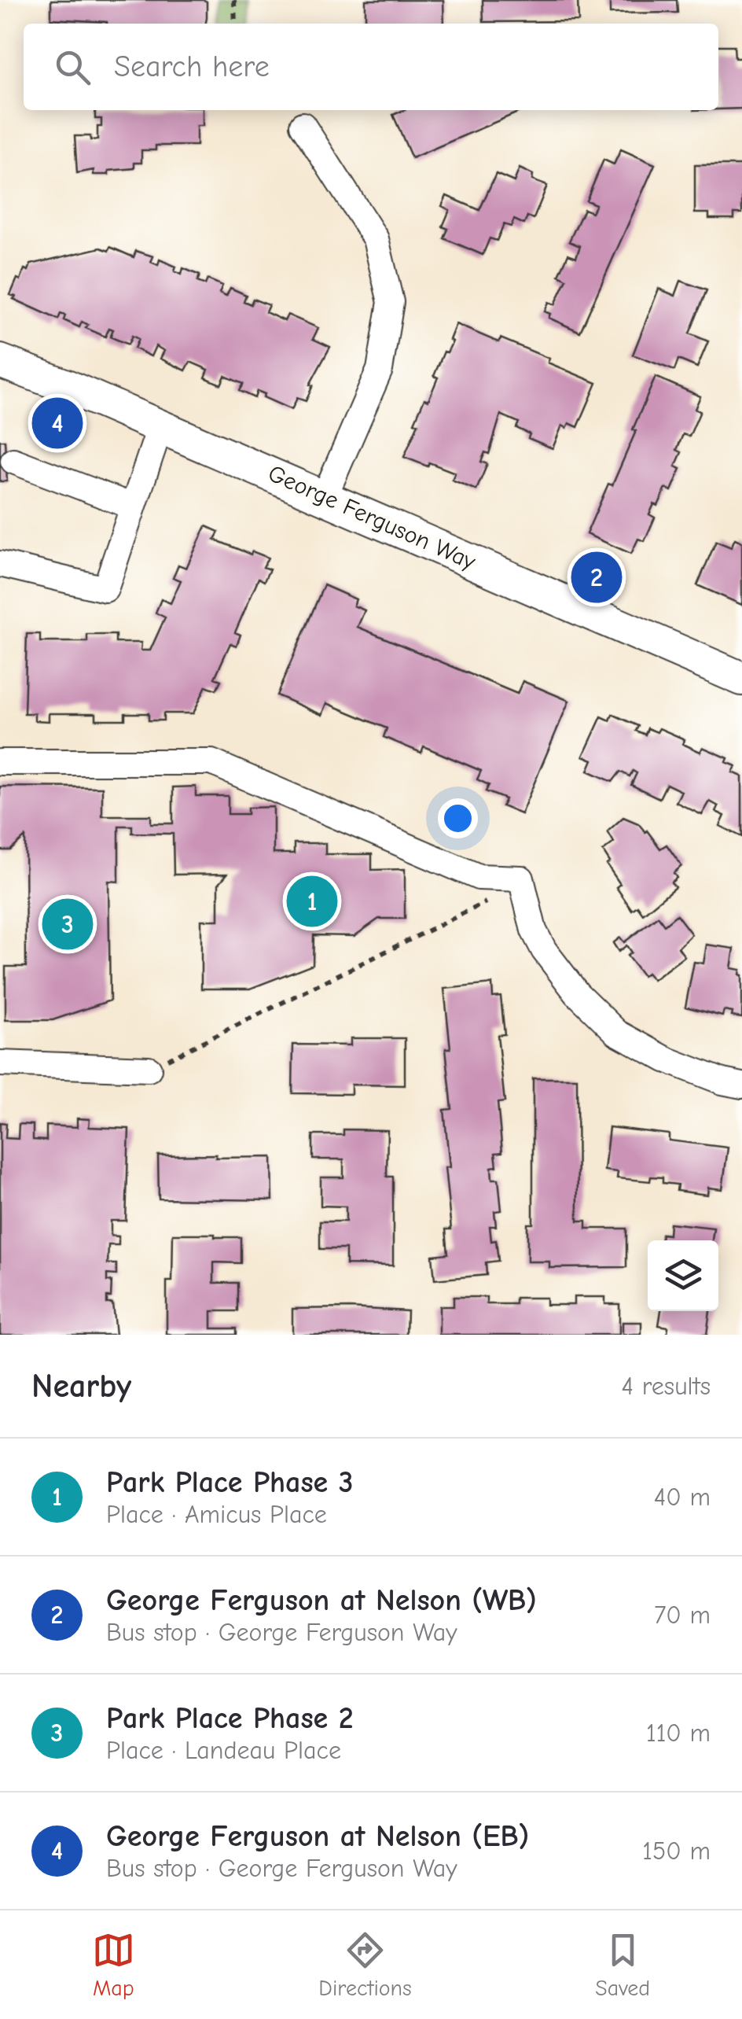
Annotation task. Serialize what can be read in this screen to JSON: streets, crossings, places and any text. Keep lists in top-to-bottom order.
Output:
{
  "streets": {
    "main road": ["George Ferguson Way"]
  },
  "page": {
    "search": "Search here",
    "pins": [
      "4",
      "2",
      "1",
      "3"
    ],
    "heading": ["Nearby", "4 results"],
    "list": [
      {
        "mark": "1",
        "name": "Park Place Phase 3",
        "note": "Place · Amicus Place",
        "value": "40 m"
      },
      {
        "mark": "2",
        "name": "George Ferguson at Nelson (WB)",
        "note": "Bus stop · George Ferguson Way",
        "value": "70 m"
      },
      {
        "mark": "3",
        "name": "Park Place Phase 2",
        "note": "Place · Landeau Place",
        "value": "110 m"
      },
      {
        "mark": "4",
        "name": "George Ferguson at Nelson (EB)",
        "note": "Bus stop · George Ferguson Way",
        "value": "150 m"
      }
    ],
    "nav": ["Map", "Directions", "Saved"]
  }
}
